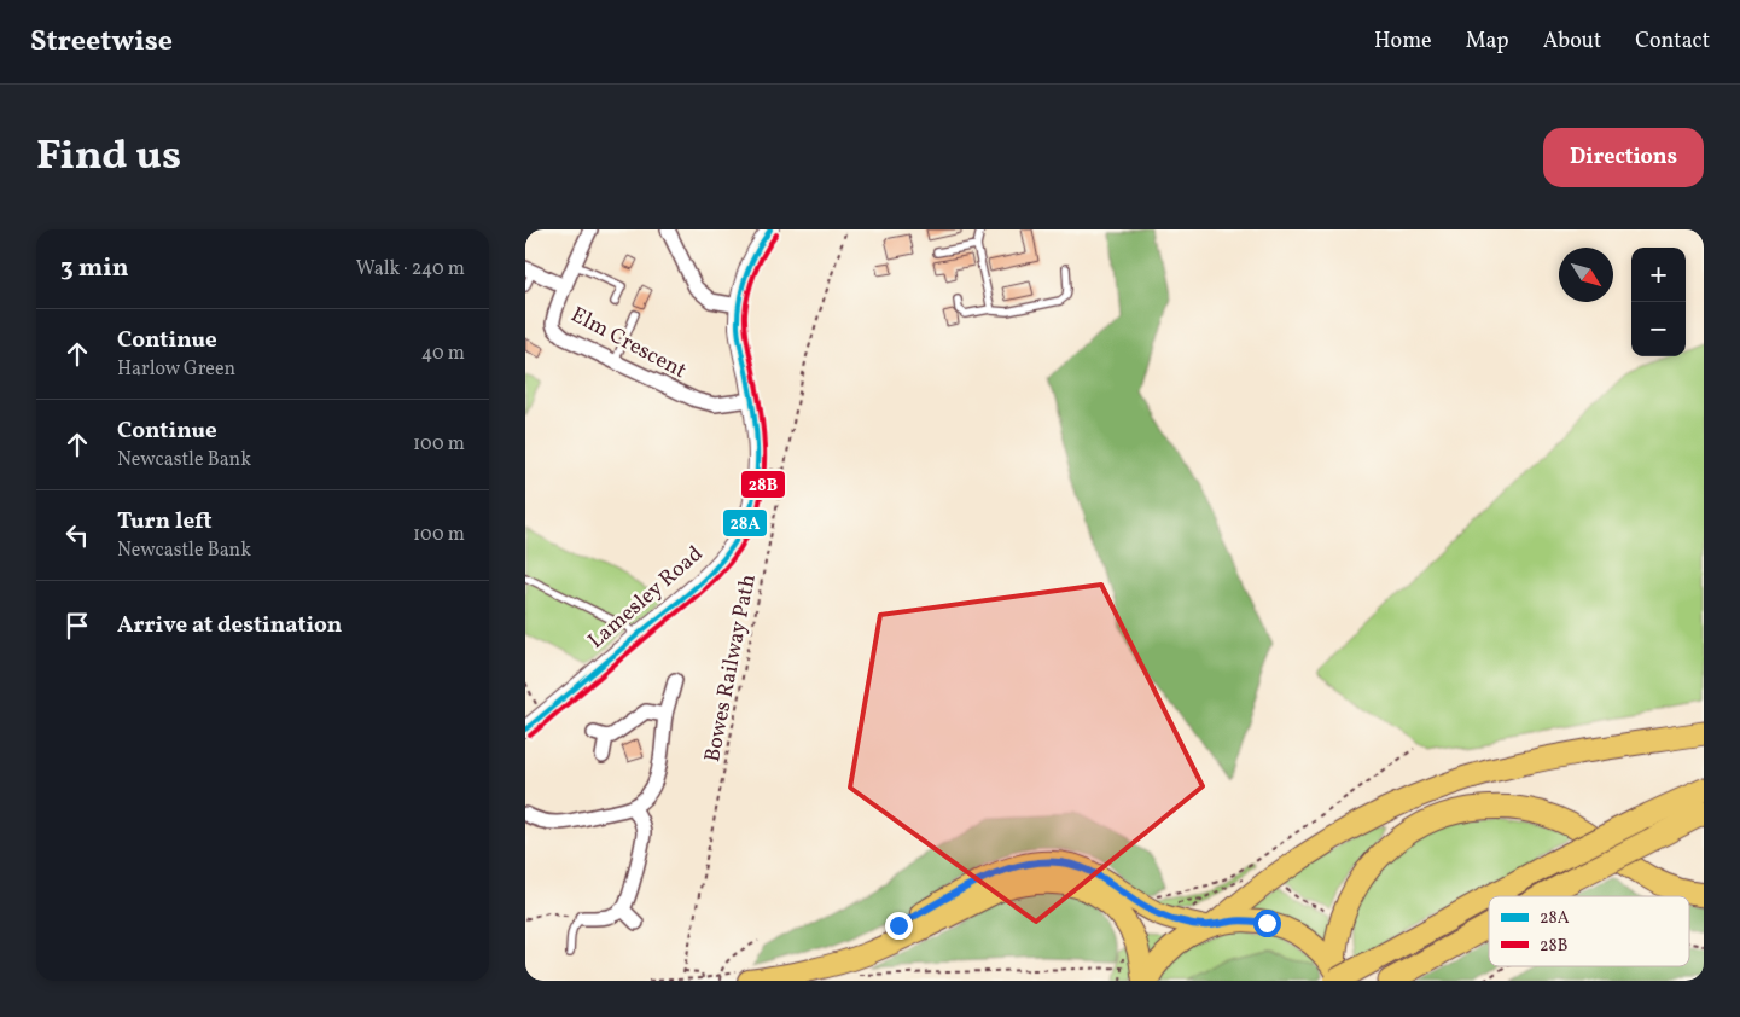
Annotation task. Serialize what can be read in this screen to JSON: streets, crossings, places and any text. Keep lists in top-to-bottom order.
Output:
{
  "streets": {
    "street": ["Elm Crescent", "Lamesley Road"],
    "path": ["Bowes Railway Path"]
  },
  "crossings": [
    ["Elm Crescent", "Lamesley Road"]
  ],
  "lines": ["transit line 28A", "transit line 28B"],
  "legend": ["28A", "28B"],
  "north": "bottom right",
  "page": {
    "header": "Streetwise",
    "nav": [
      "Home",
      "Map",
      "About",
      "Contact"
    ],
    "title": "Find us",
    "buttons": "Directions",
    "heading": ["3 min", "Walk · 240 m"],
    "map_buttons": ["+", "−"],
    "list": [
      ["Continue", "Harlow Green", "40 m"],
      ["Continue", "Newcastle Bank", "100 m"],
      ["Turn left", "Newcastle Bank", "100 m"],
      "Arrive at destination"
    ]
  }
}
